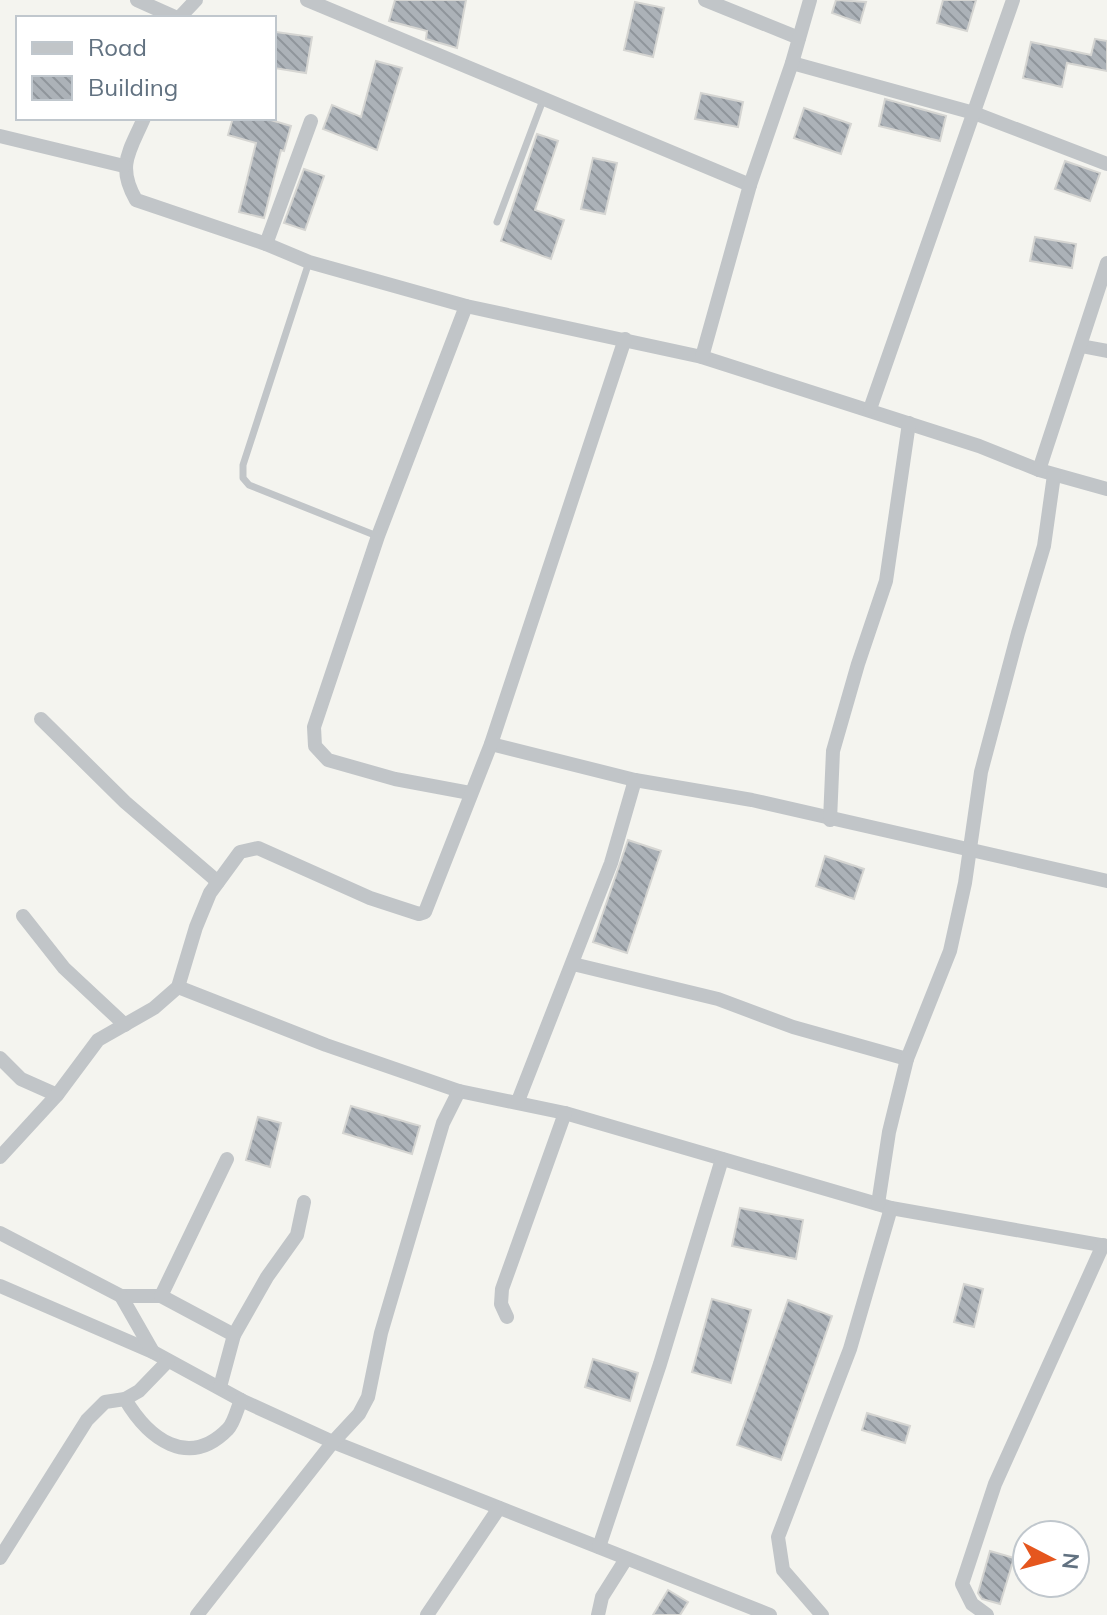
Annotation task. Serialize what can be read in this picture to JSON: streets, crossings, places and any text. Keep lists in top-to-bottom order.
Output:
{
  "legend": ["Road", "Building"],
  "north": "right"
}
